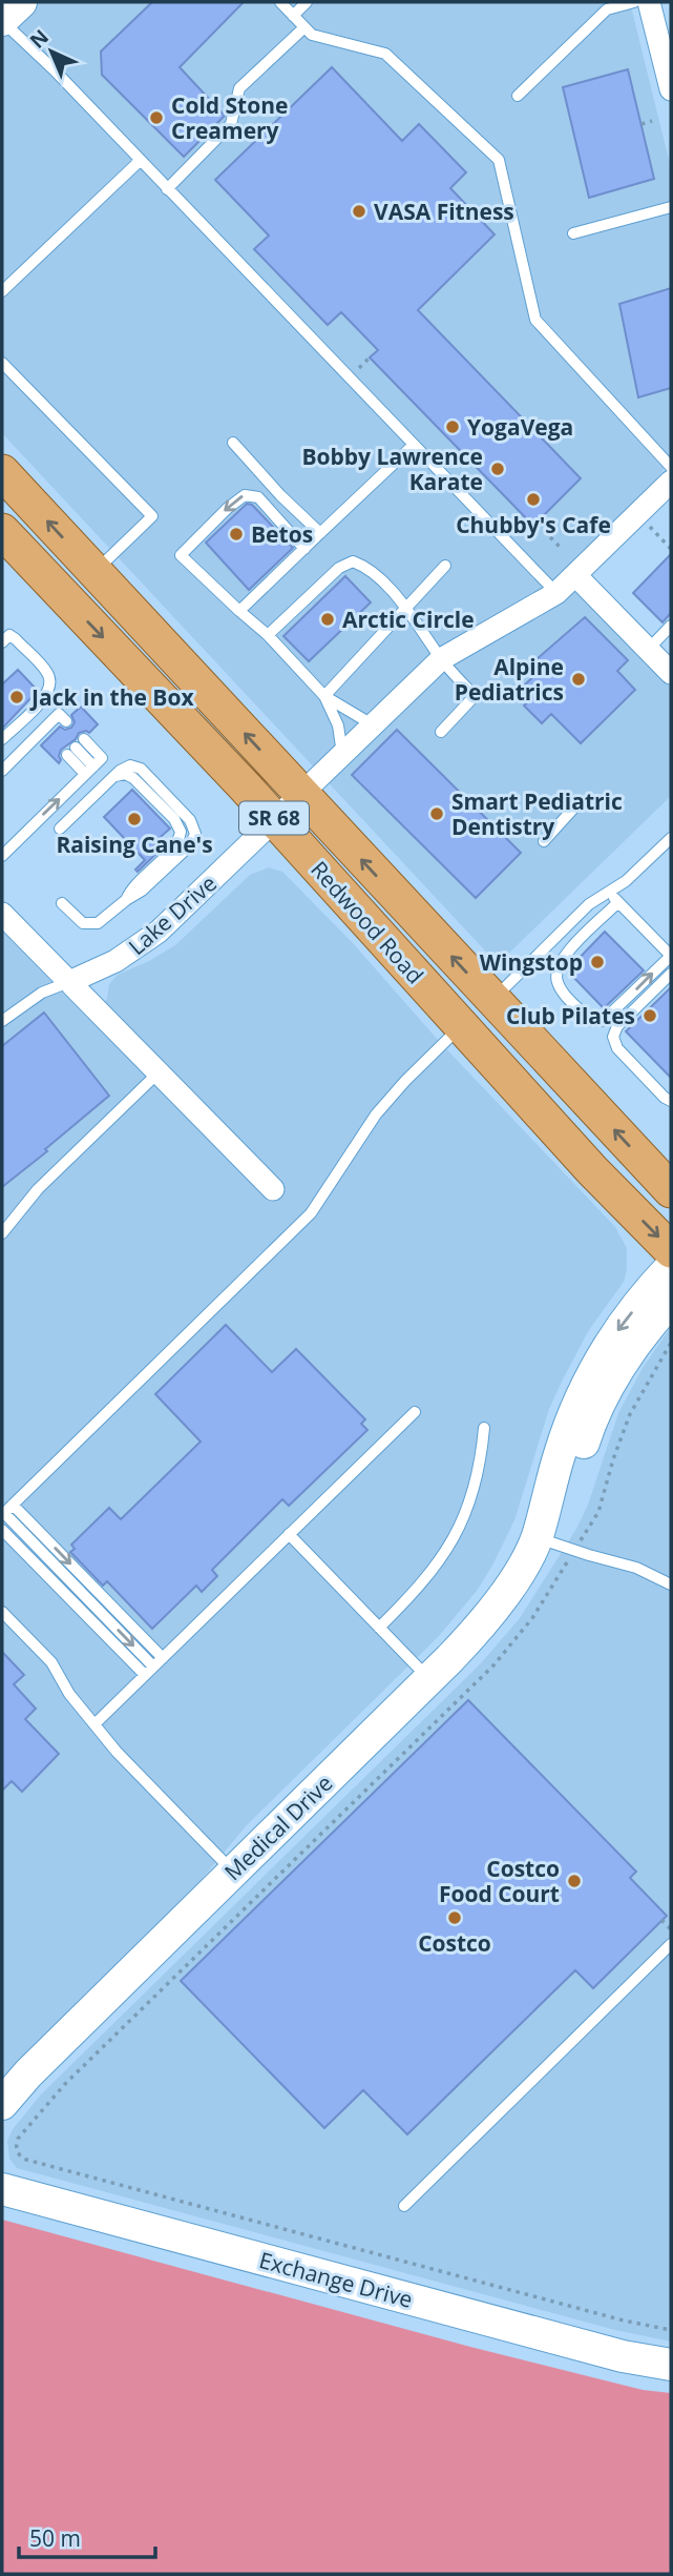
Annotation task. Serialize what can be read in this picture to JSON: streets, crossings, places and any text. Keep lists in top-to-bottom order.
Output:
{
  "streets": {
    "main road": ["SR 68", "Redwood Road"],
    "street": ["Lake Drive", "Medical Drive", "Exchange Drive"]
  },
  "crossings": [
    ["Lake Drive", "Redwood Road"]
  ],
  "places": [
    "Cold Stone Creamery",
    "VASA Fitness",
    "YogaVega",
    "Bobby Lawrence Karate",
    "Chubby's Cafe",
    "Betos",
    "Arctic Circle",
    "Alpine Pediatrics",
    "Jack in the Box",
    "Smart Pediatric Dentistry",
    "Raising Cane's",
    "Wingstop",
    "Club Pilates",
    "Costco Food Court",
    "Costco"
  ],
  "scale_bar": "50 m",
  "north": "top left"
}
